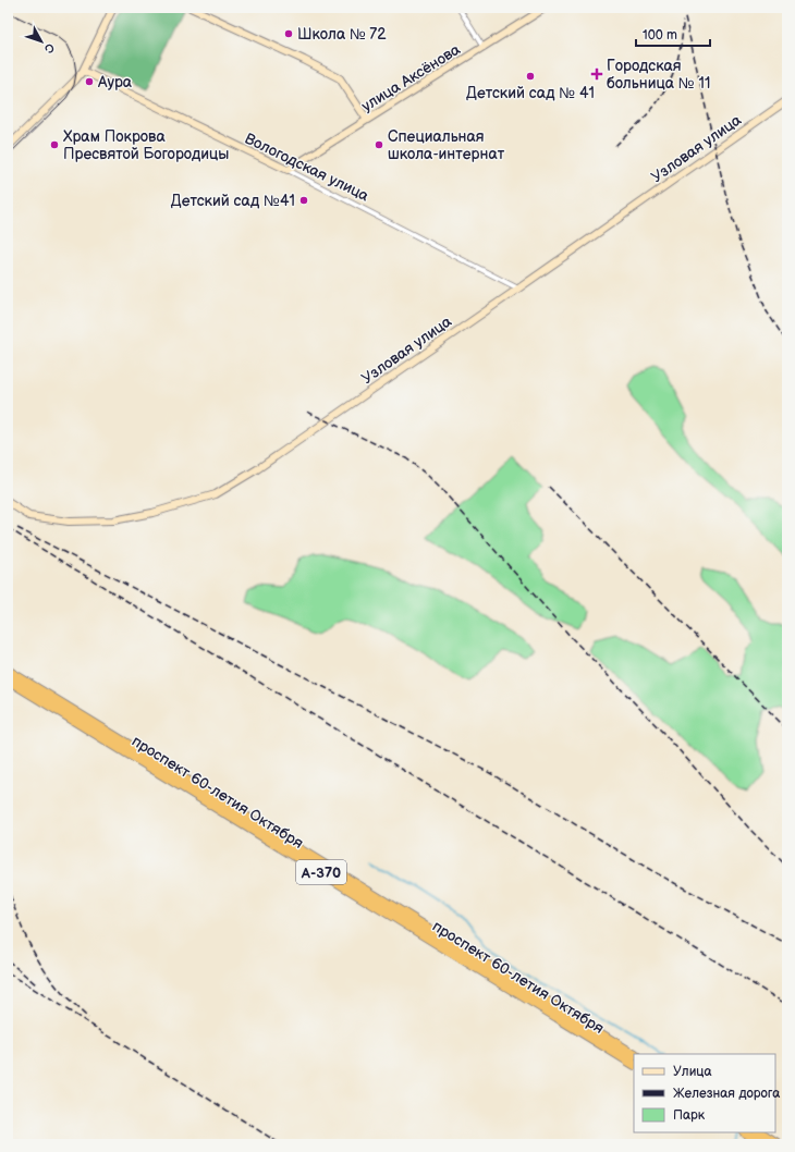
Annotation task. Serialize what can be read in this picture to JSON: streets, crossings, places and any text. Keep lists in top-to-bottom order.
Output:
{
  "streets": {
    "highway": ["проспект 60-летия Октября", "А-370"],
    "street": ["улица Аксёнова", "Узловая улица", "Вологодская улица"]
  },
  "crossings": [
    ["улица Аксёнова", "Вологодская улица"],
    ["Узловая улица", "Вологодская улица"]
  ],
  "places": {
    "other": [
      "Школа № 72",
      "Детский сад № 41",
      "Аура",
      "Храм Покрова Пресвятой Богородицы",
      "Специальная школа-интернат",
      "Детский сад №41"
    ],
    "health": ["Городская больница № 11"]
  },
  "legend": ["Улица", "Железная дорога", "Парк"],
  "scale_bar": "100 m",
  "north": "bottom right"
}
